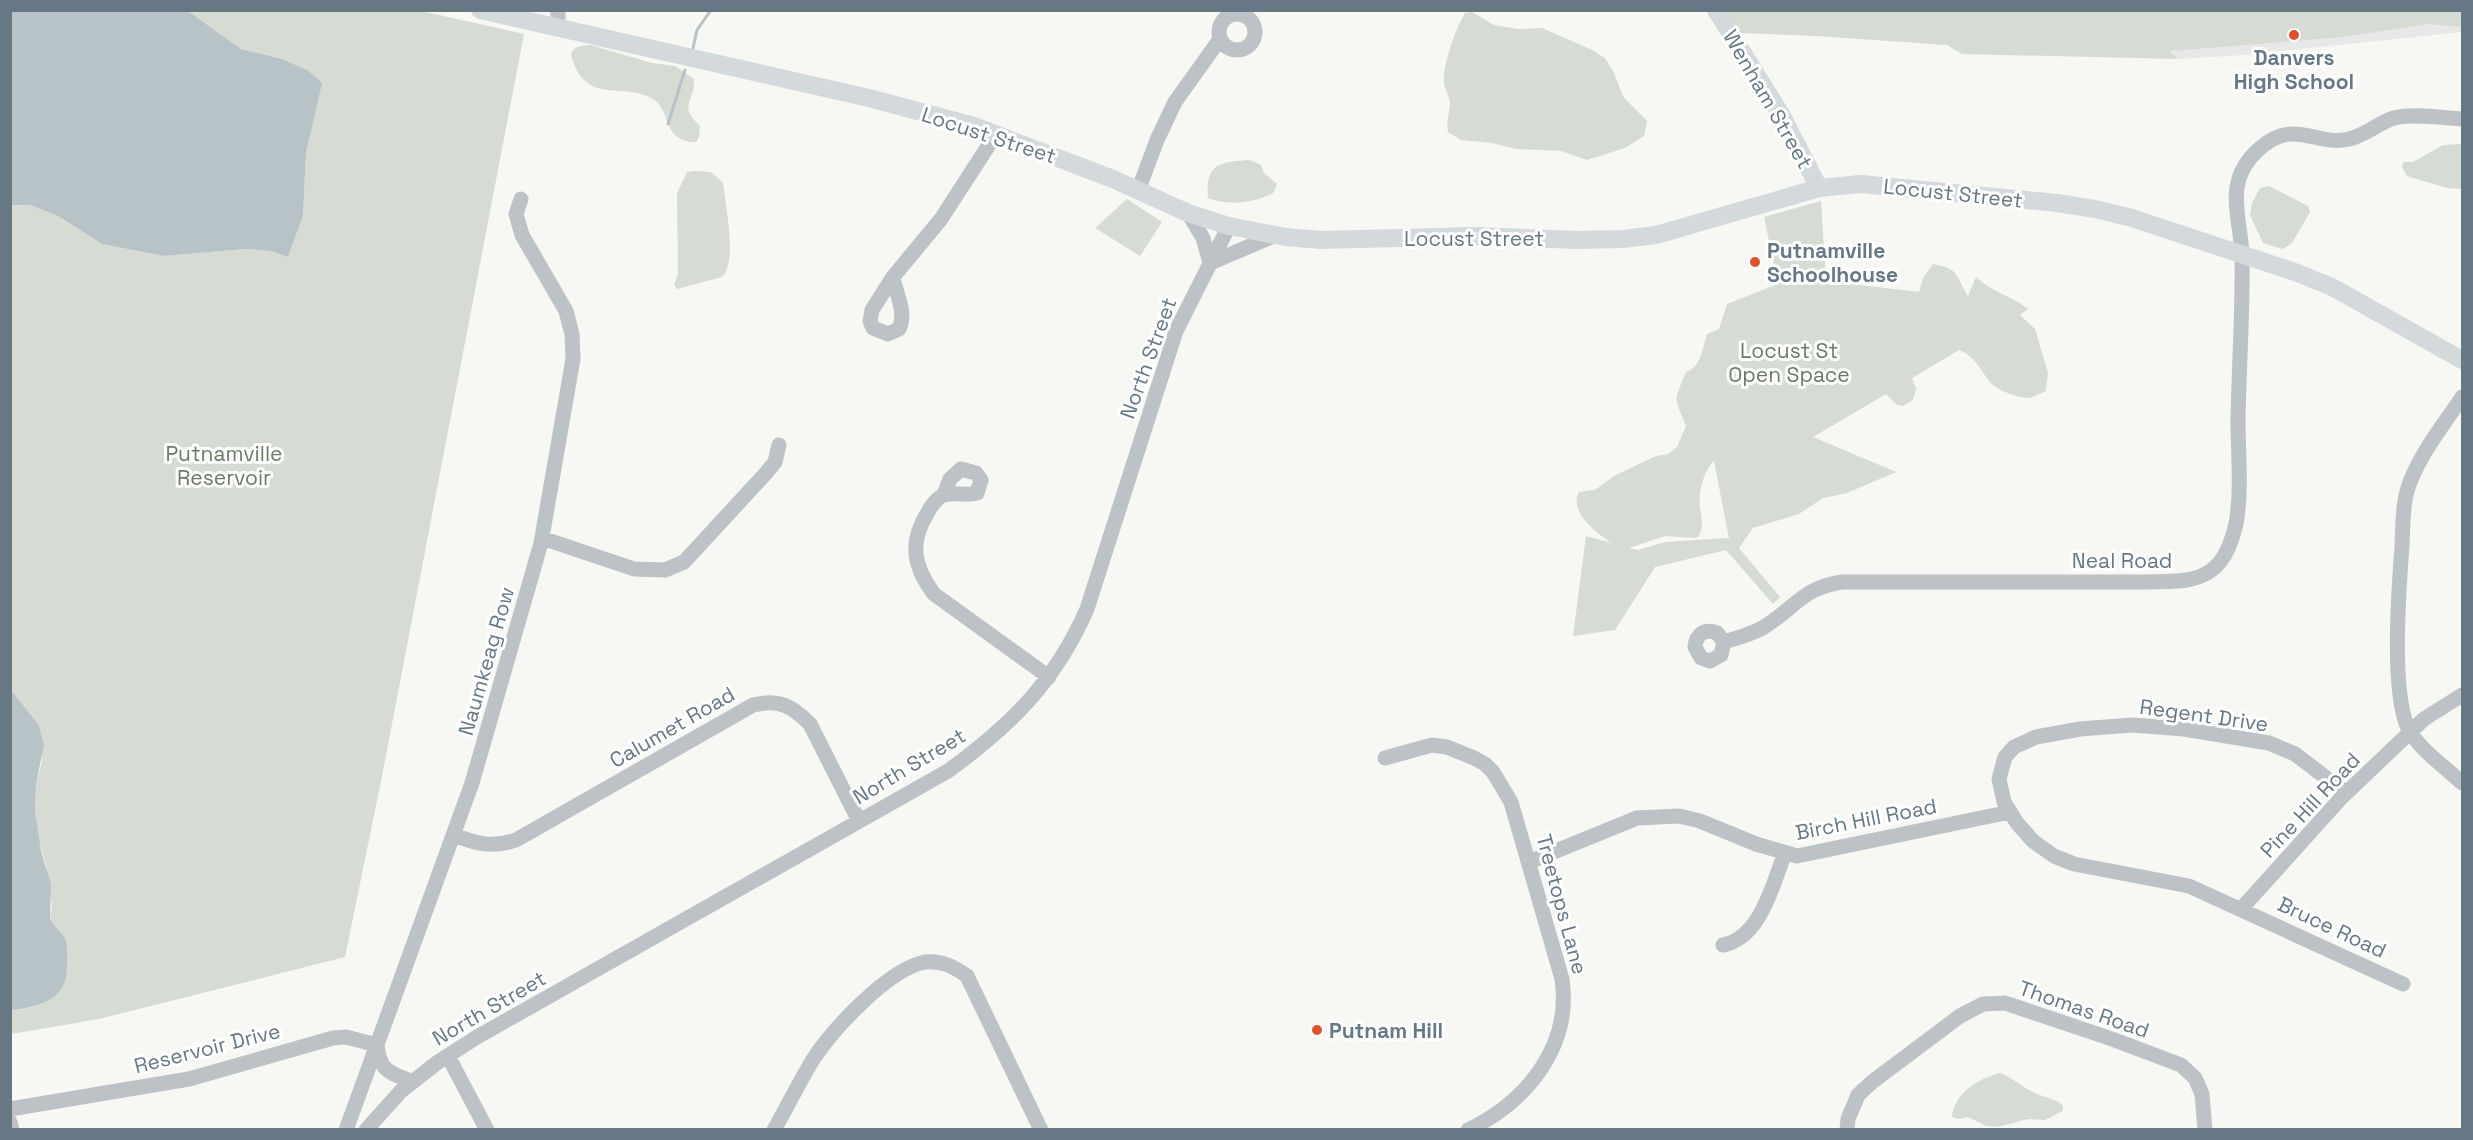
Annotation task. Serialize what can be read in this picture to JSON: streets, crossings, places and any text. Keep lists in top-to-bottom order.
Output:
{
  "streets": {
    "main road": ["Wenham Street", "Locust Street"],
    "street": [
      "North Street",
      "Neal Road",
      "Naumkeag Row",
      "Regent Drive",
      "Calumet Road",
      "Pine Hill Road",
      "Birch Hill Road",
      "Treetops Lane",
      "Bruce Road",
      "Thomas Road",
      "Reservoir Drive"
    ]
  },
  "crossings": [
    ["Wenham Street", "Locust Street"],
    ["Locust Street", "North Street"],
    ["Locust Street", "Neal Road"],
    ["North Street", "Calumet Road"],
    ["Naumkeag Row", "Calumet Road"],
    ["Naumkeag Row", "Reservoir Drive"],
    ["Regent Drive", "Pine Hill Road"],
    ["Regent Drive", "Birch Hill Road"],
    ["Regent Drive", "Bruce Road"],
    ["Pine Hill Road", "Bruce Road"],
    ["Birch Hill Road", "Treetops Lane"]
  ],
  "parks": ["Locust St Open Space", "Putnamville Reservoir"],
  "places": ["Danvers High School", "Putnamville Schoolhouse", "Putnam Hill"]
}
